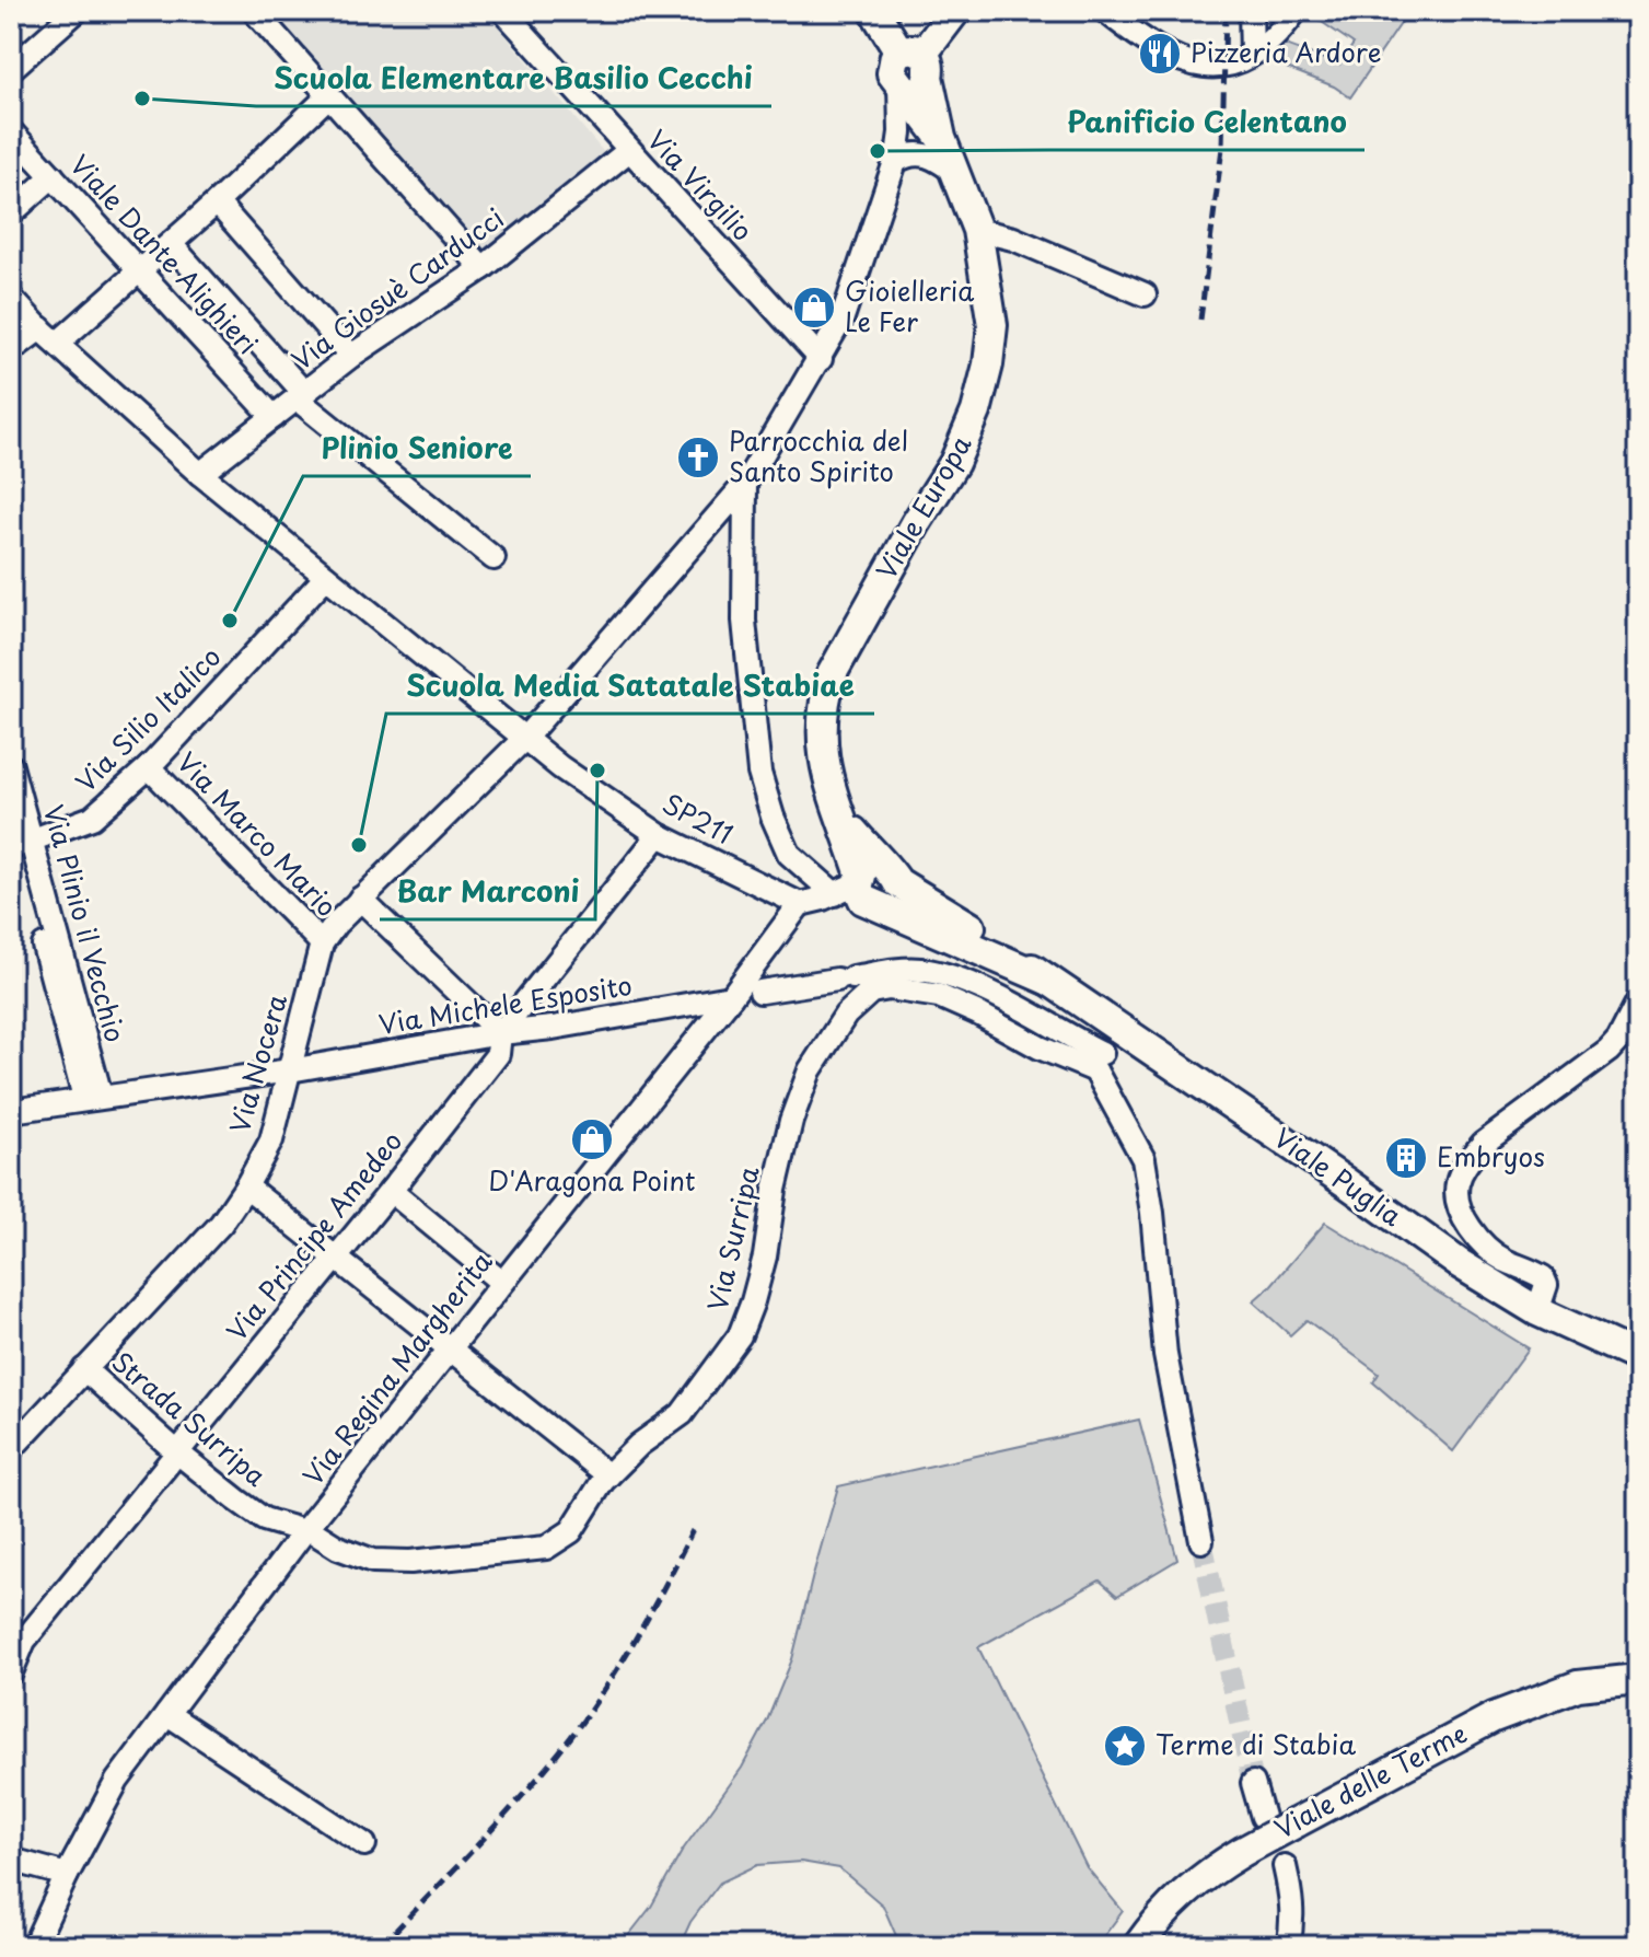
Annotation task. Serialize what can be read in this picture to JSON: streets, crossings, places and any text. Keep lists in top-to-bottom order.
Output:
{
  "streets": {
    "main road": ["Viale Europa", "Viale Puglia", "Viale delle Terme"],
    "street": [
      "Via Virgilio",
      "Viale Dante Alighieri",
      "Via Giosuè Carducci",
      "Via Silio Italico",
      "SP211",
      "Via Marco Mario",
      "Via Plinio il Vecchio",
      "Via Michele Esposito",
      "Via Nocera",
      "Via Principe Amedeo",
      "Via Surripa",
      "Via Regina Margherita",
      "Strada Surripa"
    ]
  },
  "crossings": [
    ["Via Virgilio", "Via Giosuè Carducci"],
    ["Via Virgilio", "Via Nocera"],
    ["Viale Dante Alighieri", "Via Giosuè Carducci"],
    ["Via Giosuè Carducci", "SP211"],
    ["Viale Europa", "Via Nocera"],
    ["Viale Europa", "Viale Puglia"],
    ["Via Silio Italico", "SP211"],
    ["Via Silio Italico", "Via Marco Mario"],
    ["Via Silio Italico", "Via Plinio il Vecchio"],
    ["SP211", "Via Nocera"],
    ["SP211", "Via Principe Amedeo"],
    ["SP211", "Via Regina Margherita"],
    ["Via Marco Mario", "Via Nocera"],
    ["Via Michele Esposito", "Via Nocera"],
    ["Via Michele Esposito", "Via Principe Amedeo"],
    ["Via Michele Esposito", "Via Regina Margherita"],
    ["Via Nocera", "Strada Surripa"],
    ["Via Principe Amedeo", "Strada Surripa"],
    ["Via Surripa", "Via Regina Margherita"],
    ["Via Surripa", "Strada Surripa"],
    ["Via Regina Margherita", "Strada Surripa"]
  ],
  "places": {
    "restaurant": ["Pizzeria Ardore"],
    "other": [
      "Scuola Elementare Basilio Cecchi",
      "Panificio Celentano",
      "Plinio Seniore",
      "Bar Marconi",
      "Scuola Media Satatale Stabiae"
    ],
    "shop": ["Gioielleria Le Fer", "D'Aragona Point"],
    "church": ["Parrocchia del Santo Spirito"],
    "building": ["Embryos"],
    "place": ["Terme di Stabia"]
  }
}
